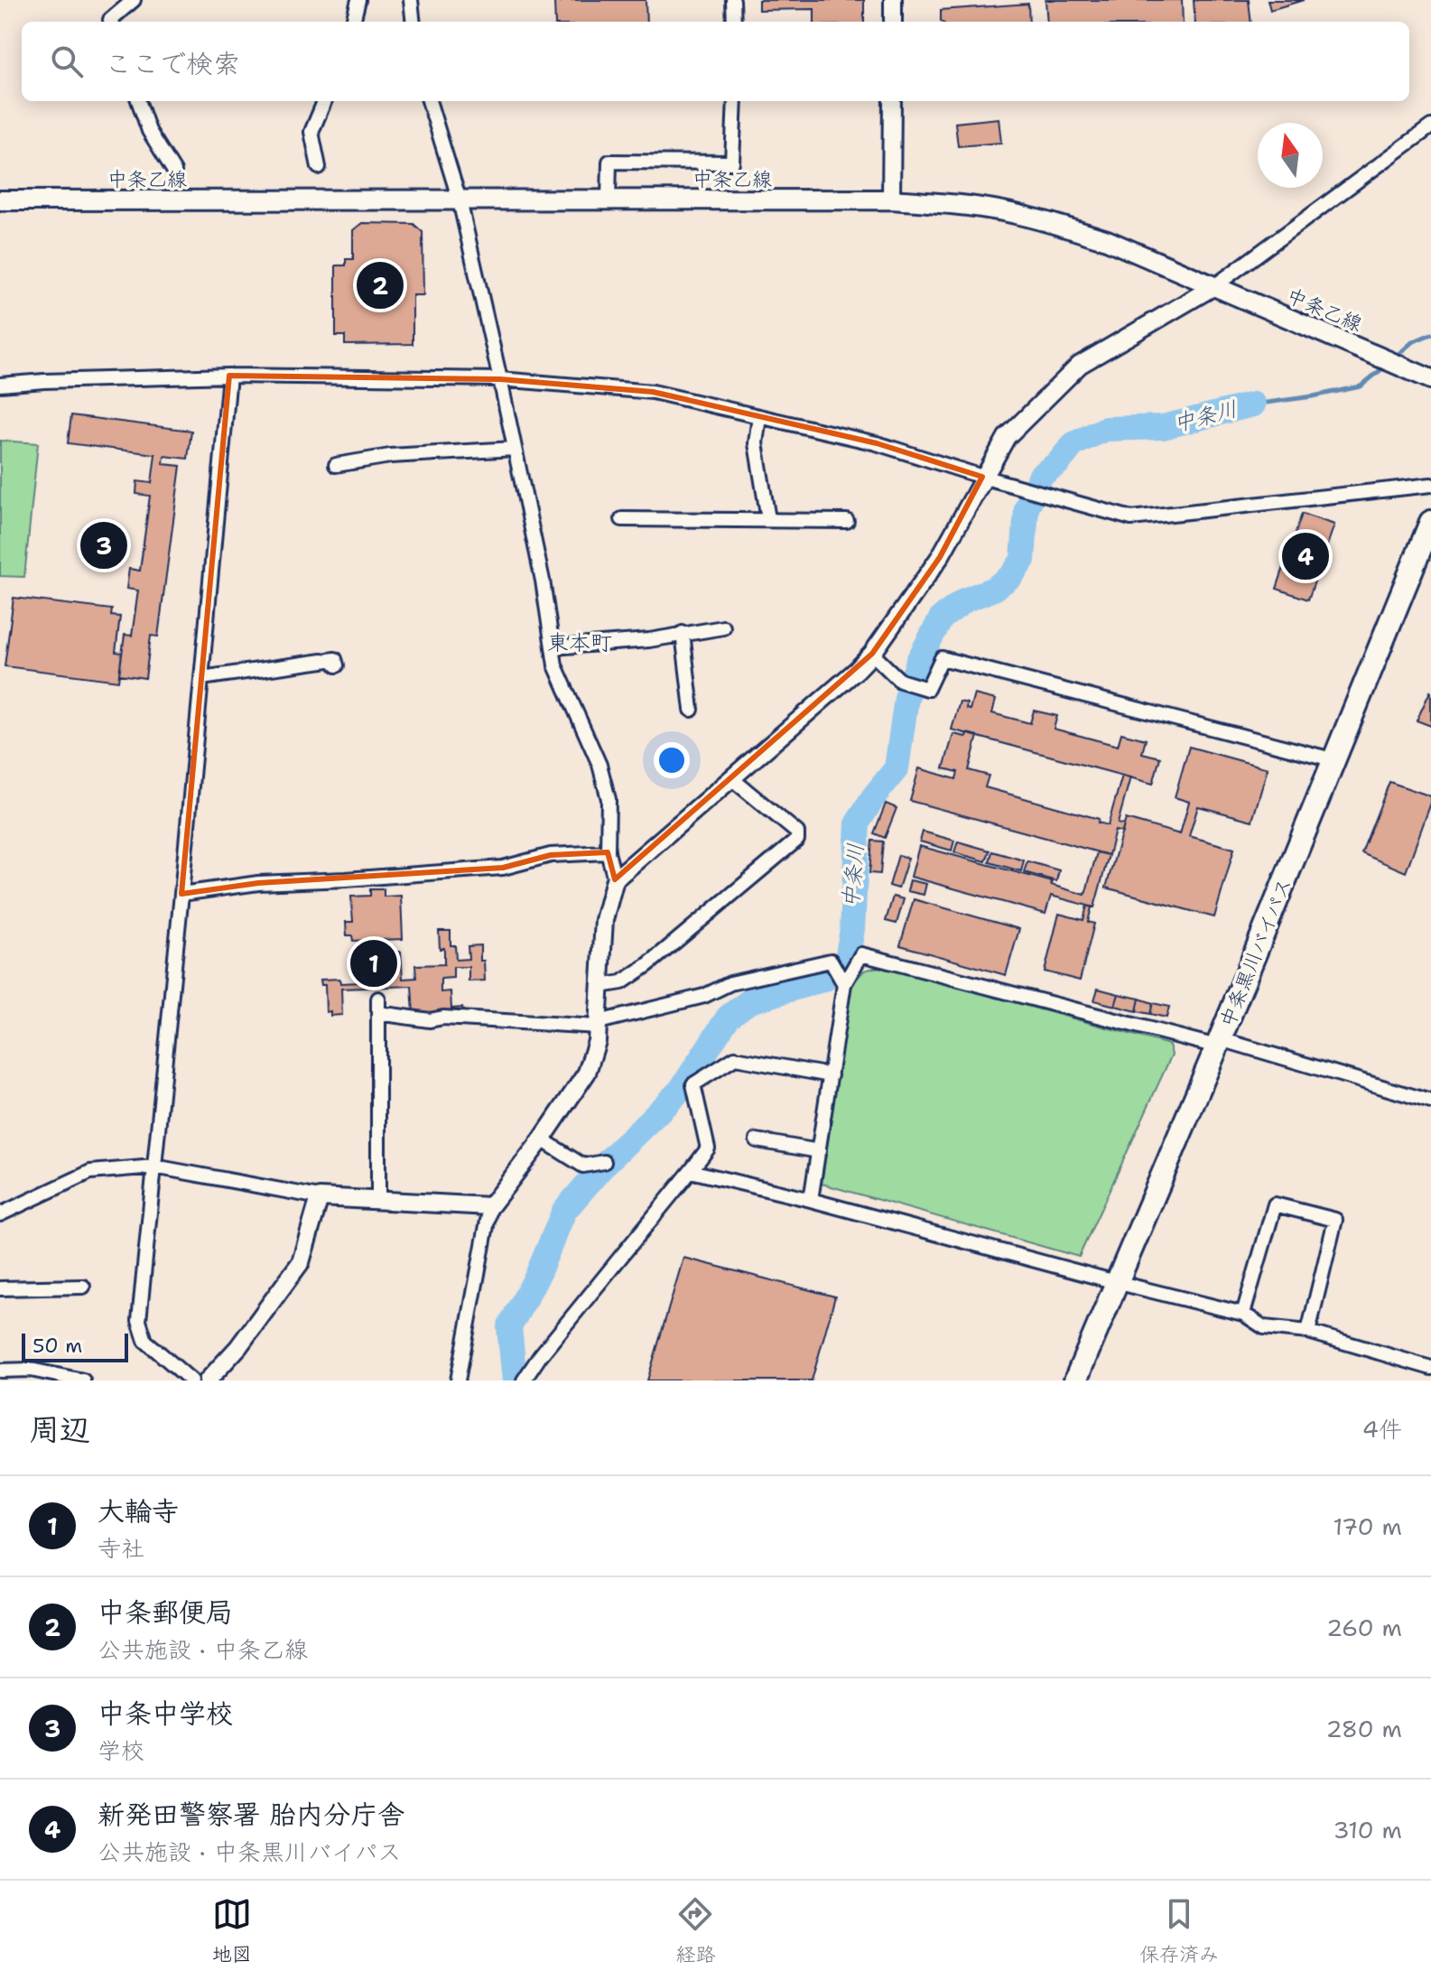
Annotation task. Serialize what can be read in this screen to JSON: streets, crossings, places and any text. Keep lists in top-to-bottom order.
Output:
{
  "streets": {
    "highway": ["中条黒川バイパス"],
    "main road": ["中条乙線"]
  },
  "districts": ["東本町"],
  "water": ["中条川"],
  "scale_bar": "50 m",
  "north": "top",
  "page": {
    "search": "ここで検索",
    "pins": [
      "2",
      "3",
      "4",
      "1"
    ],
    "scale": "50 m",
    "heading": ["周辺", "4件"],
    "list": [
      {
        "mark": "1",
        "name": "大輪寺",
        "note": "寺社",
        "value": "170 m"
      },
      {
        "mark": "2",
        "name": "中条郵便局",
        "note": "公共施設 · 中条乙線",
        "value": "260 m"
      },
      {
        "mark": "3",
        "name": "中条中学校",
        "note": "学校",
        "value": "280 m"
      },
      {
        "mark": "4",
        "name": "新発田警察署 胎内分庁舎",
        "note": "公共施設 · 中条黒川バイパス",
        "value": "310 m"
      }
    ],
    "nav": ["地図", "経路", "保存済み"]
  }
}
